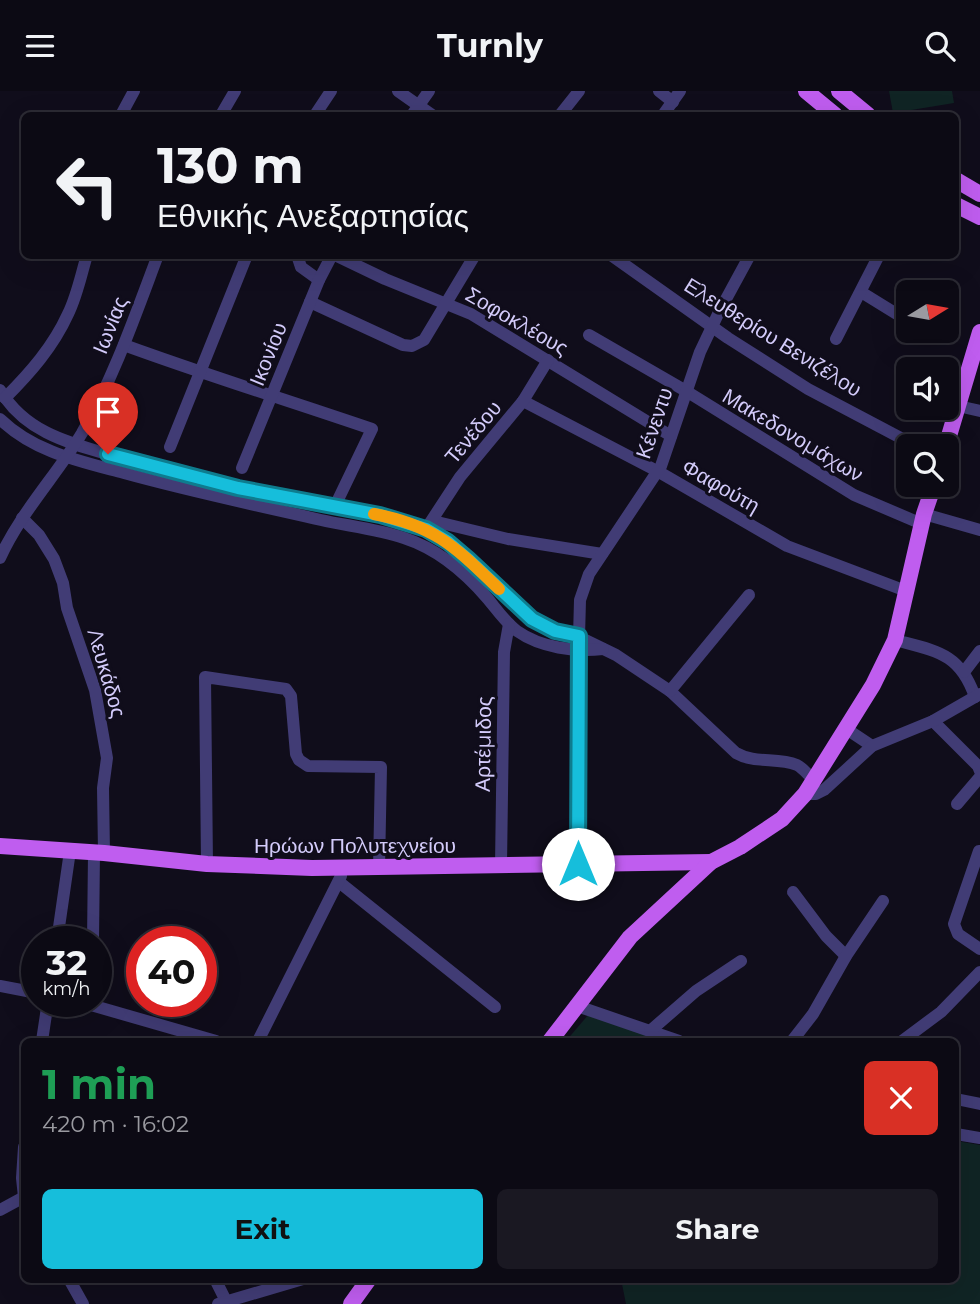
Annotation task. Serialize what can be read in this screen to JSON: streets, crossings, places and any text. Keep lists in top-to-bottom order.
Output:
{
  "streets": {
    "main road": ["Ηρώων Πολυτεχνείου"],
    "street": [
      "Σοφοκλέους",
      "Ιωνίας",
      "Ελευθερίου Βενιζέλου",
      "Ικονίου",
      "Κένεντυ",
      "Τενέδου",
      "Μακεδονομάχων",
      "Φαφούτη",
      "Λευκάδος",
      "Αρτέμιδος"
    ]
  },
  "crossings": [
    ["Σοφοκλέους", "Κένεντυ"],
    ["Σοφοκλέους", "Τενέδου"],
    ["Ιωνίας", "Λευκάδος"],
    ["Ελευθερίου Βενιζέλου", "Κένεντυ"],
    ["Κένεντυ", "Μακεδονομάχων"],
    ["Κένεντυ", "Φαφούτη"],
    ["Κένεντυ", "Ηρώων Πολυτεχνείου"],
    ["Τενέδου", "Φαφούτη"],
    ["Λευκάδος", "Ηρώων Πολυτεχνείου"],
    ["Αρτέμιδος", "Ηρώων Πολυτεχνείου"]
  ],
  "north": "right",
  "page": {
    "header": "Turnly",
    "turn": ["130 m", "Εθνικής Ανεξαρτησίας"],
    "speed": "32 km/h",
    "limit": "40",
    "heading": ["1 min", "420 m · 16:02"],
    "buttons": ["Exit", "Share"]
  }
}
